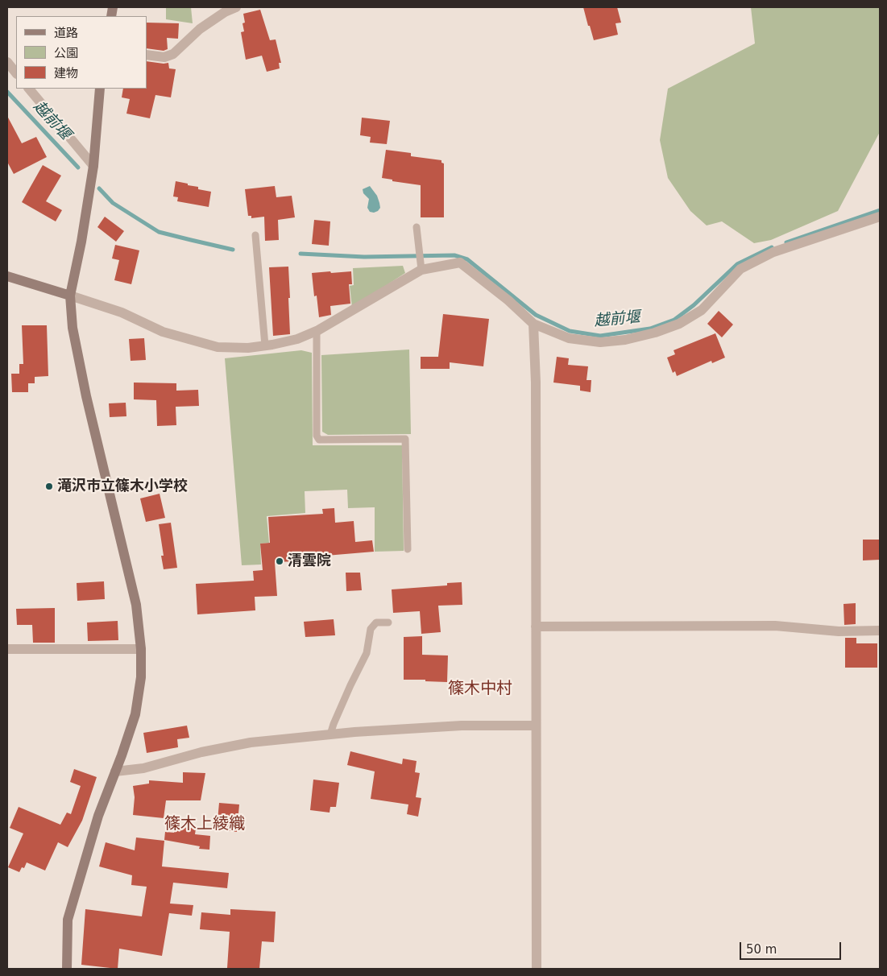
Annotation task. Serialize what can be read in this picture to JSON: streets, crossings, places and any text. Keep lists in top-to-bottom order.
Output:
{
  "districts": ["篠木中村", "篠木上綾織"],
  "water": ["越前堰"],
  "places": ["滝沢市立篠木小学校", "清雲院"],
  "legend": ["道路", "公園", "建物"],
  "scale_bar": "50 m"
}
